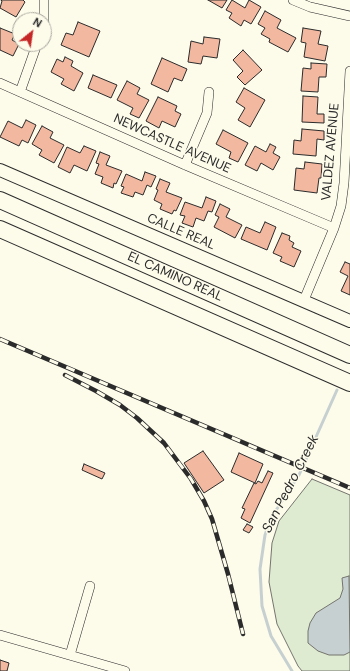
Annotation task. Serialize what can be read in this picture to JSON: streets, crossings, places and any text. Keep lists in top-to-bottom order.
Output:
{
  "streets": {
    "highway": ["EL CAMINO REAL"],
    "main road": ["CALLE REAL"],
    "street": ["NEWCASTLE AVENUE", "VALDEZ AVENUE"]
  },
  "crossings": [
    ["NEWCASTLE AVENUE", "VALDEZ AVENUE"],
    ["VALDEZ AVENUE", "CALLE REAL"]
  ],
  "water": ["San Pedro Creek"],
  "north": "top right"
}
